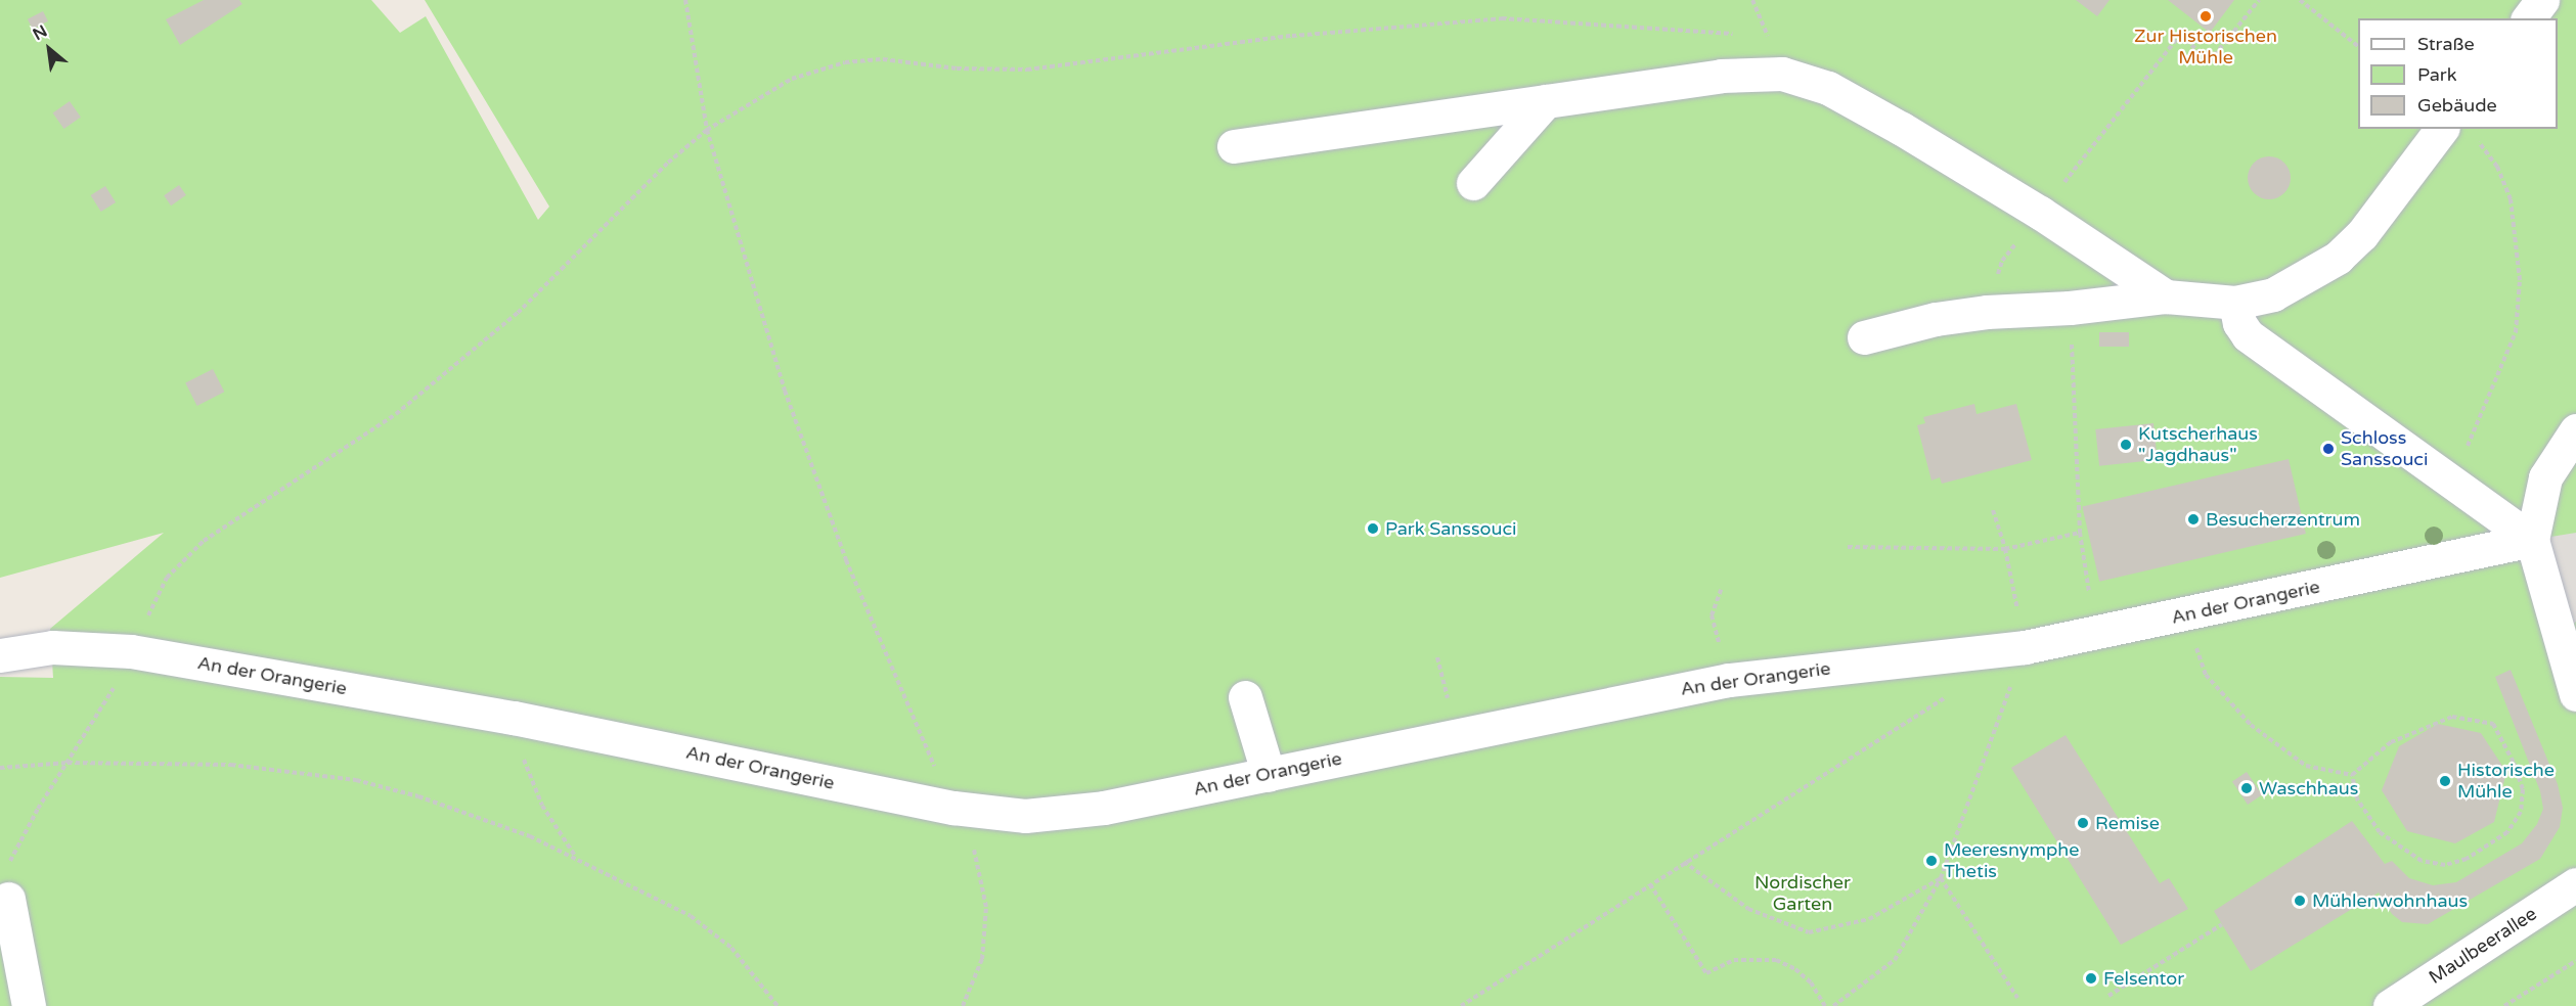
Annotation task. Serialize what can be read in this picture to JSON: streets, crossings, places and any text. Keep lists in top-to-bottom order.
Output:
{
  "streets": {
    "street": ["An der Orangerie", "Maulbeerallee"]
  },
  "parks": ["Nordischer Garten"],
  "places": [
    "Zur Historischen Mühle",
    "Kutscherhaus \"Jagdhaus\"",
    "Schloss Sanssouci",
    "Besucherzentrum",
    "Park Sanssouci",
    "Historische Mühle",
    "Waschhaus",
    "Remise",
    "Meeresnymphe Thetis",
    "Mühlenwohnhaus",
    "Felsentor"
  ],
  "legend": ["Straße", "Park", "Gebäude"],
  "north": "top left"
}
